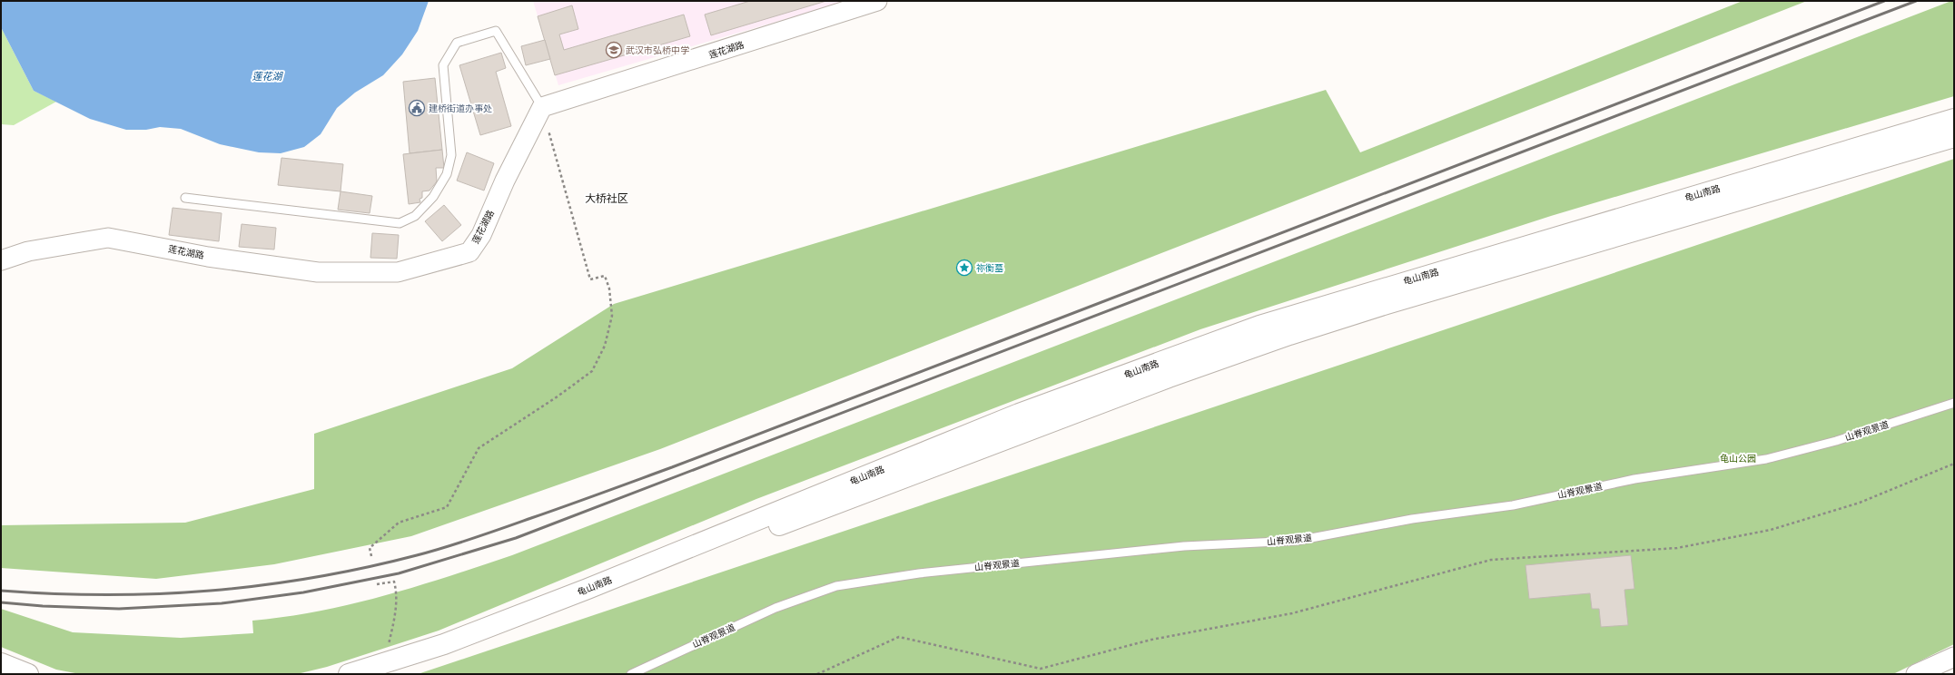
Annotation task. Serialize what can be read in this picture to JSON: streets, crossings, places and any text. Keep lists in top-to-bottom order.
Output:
{
  "streets": {
    "highway": ["龟山南路"],
    "street": ["莲花湖路"],
    "lane": ["山脊观景道"]
  },
  "districts": ["大桥社区"],
  "water": ["莲花湖"],
  "parks": ["龟山公园"],
  "places": {
    "school or university": ["武汉市弘桥中学"],
    "public building": ["建桥街道办事处"],
    "place": ["祢衡墓"]
  }
}
